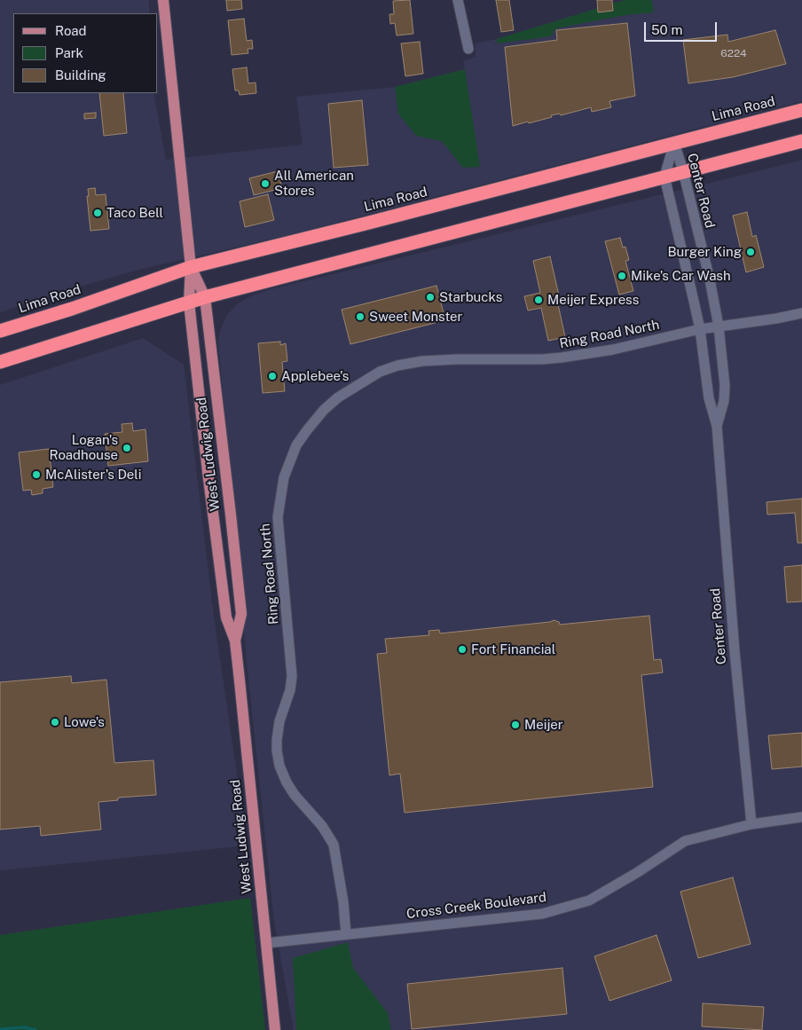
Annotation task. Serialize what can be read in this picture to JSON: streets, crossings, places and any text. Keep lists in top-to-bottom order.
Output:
{
  "streets": {
    "highway": ["Lima Road"],
    "main road": ["West Ludwig Road"],
    "street": ["Center Road", "Ring Road North", "Cross Creek Boulevard"]
  },
  "crossings": [
    ["Lima Road", "Center Road"],
    ["Lima Road", "West Ludwig Road"],
    ["Center Road", "Ring Road North"],
    ["Center Road", "Cross Creek Boulevard"],
    ["Ring Road North", "Cross Creek Boulevard"],
    ["West Ludwig Road", "Cross Creek Boulevard"]
  ],
  "places": [
    "All American Stores",
    "Taco Bell",
    "Burger King",
    "Mike's Car Wash",
    "Starbucks",
    "Meijer Express",
    "Sweet Monster",
    "Applebee's",
    "Logan's Roadhouse",
    "McAlister's Deli",
    "Fort Financial",
    "Lowe's",
    "Meijer"
  ],
  "house_numbers": ["6224"],
  "legend": ["Road", "Park", "Building"],
  "scale_bar": "50 m"
}
